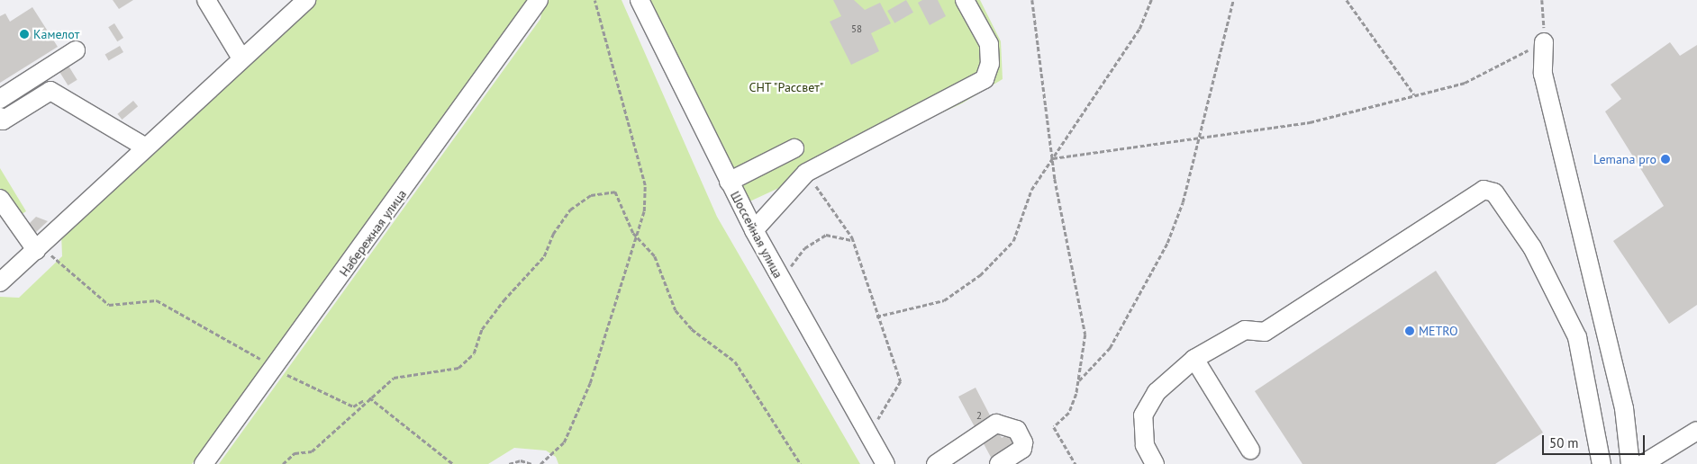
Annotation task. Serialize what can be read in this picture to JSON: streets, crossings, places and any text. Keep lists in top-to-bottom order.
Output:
{
  "streets": {
    "street": ["Набережная улица", "Шоссейная улица"]
  },
  "parks": ["СНТ \"Рассвет\""],
  "places": ["Камелот", "Lemana pro", "METRO"],
  "house_numbers": ["58", "2"],
  "scale_bar": "50 m"
}
